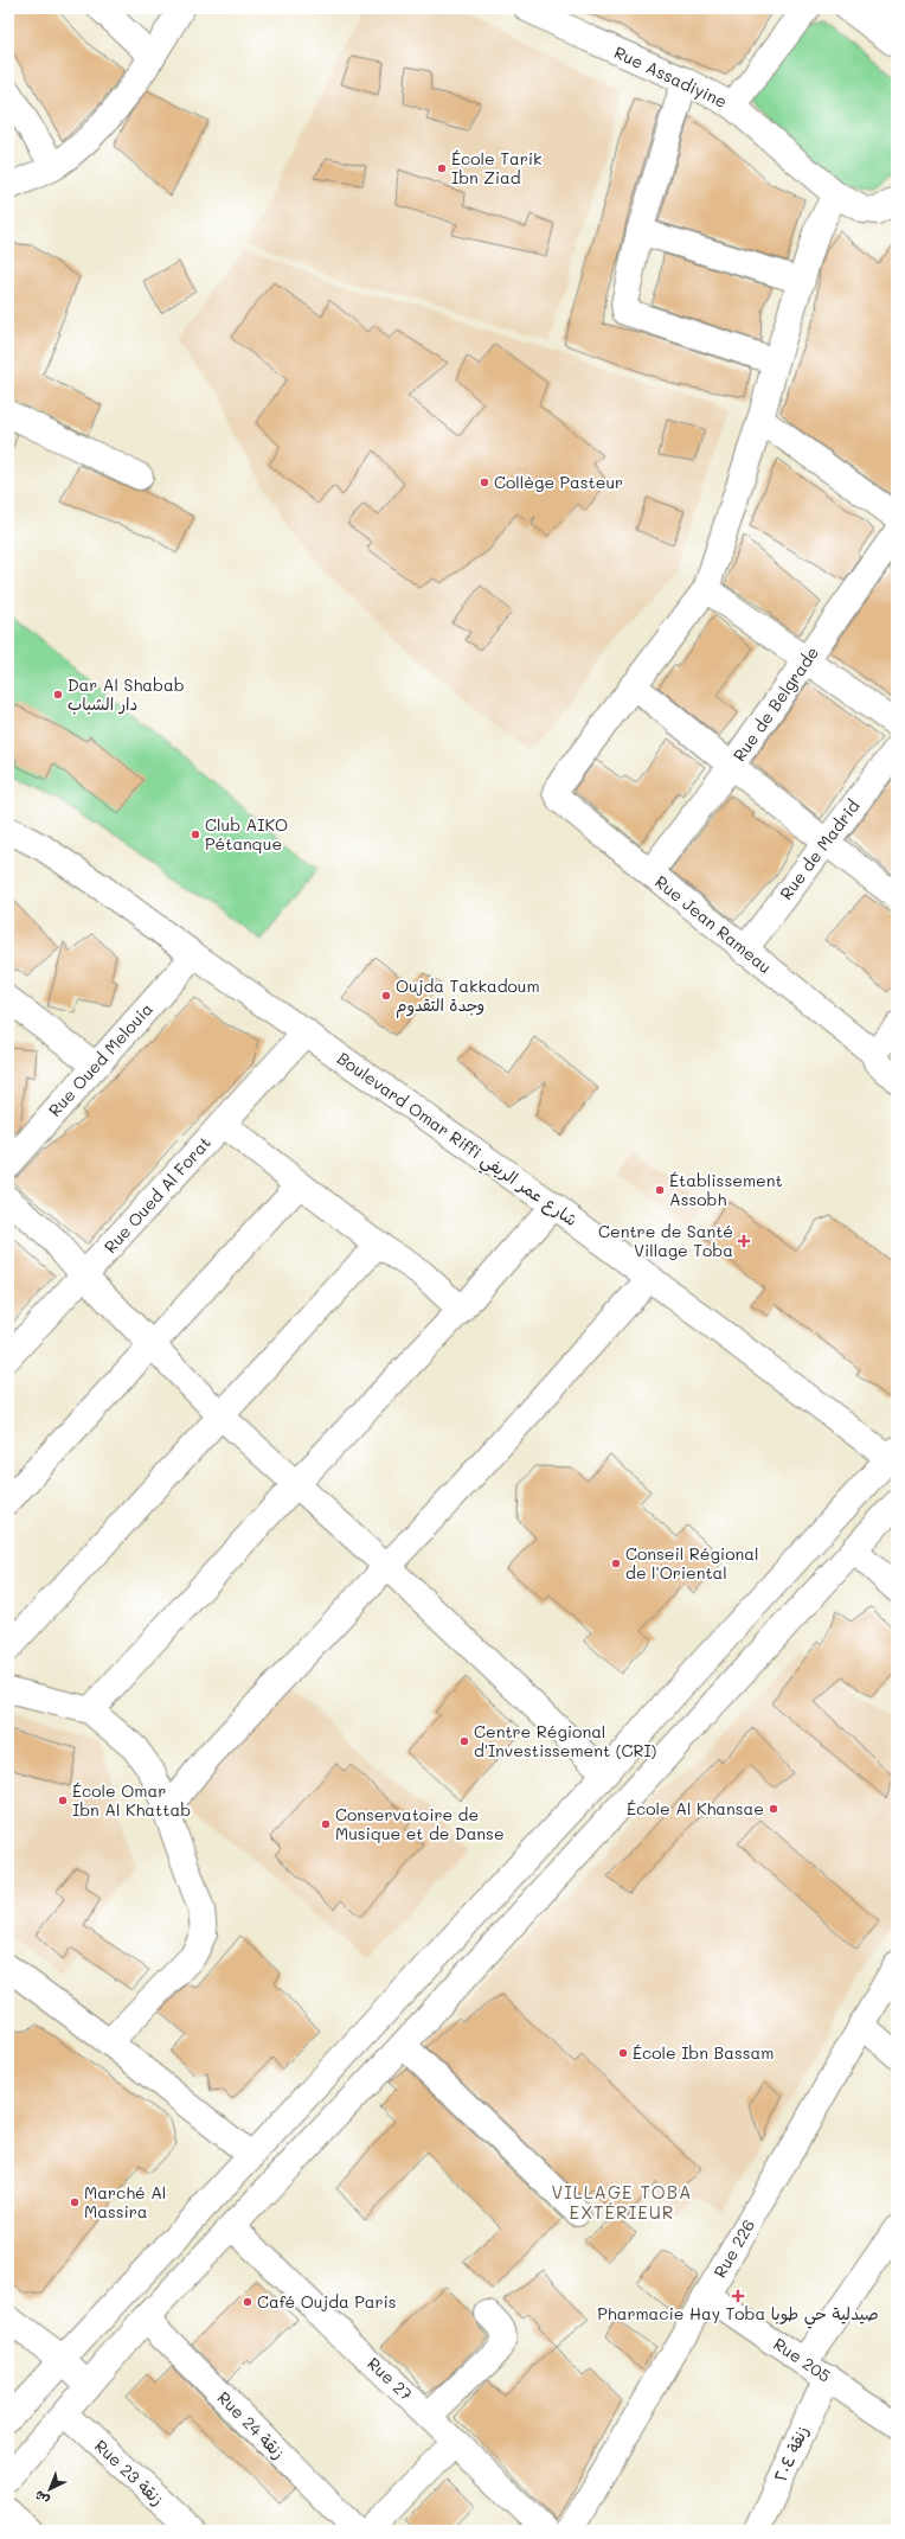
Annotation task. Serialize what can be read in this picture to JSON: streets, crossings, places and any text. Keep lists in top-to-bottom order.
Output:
{
  "streets": {
    "street": [
      "Rue Assadiyine",
      "Rue de Belgrade",
      "Rue de Madrid",
      "Rue Jean Rameau",
      "Rue Oued Melouia",
      "Boulevard Omar Riffi شارع عمر الريفي",
      "Rue Oued Al Forat",
      "Rue 226",
      "Rue 205",
      "Rue 27",
      "Rue 24 زنقة",
      "زنقة ٢٠٤",
      "Rue 23 زنقة"
    ]
  },
  "crossings": [
    ["Rue de Belgrade", "Rue Jean Rameau"],
    ["Rue de Madrid", "Rue Jean Rameau"],
    ["Rue Oued Melouia", "Boulevard Omar Riffi شارع عمر الريفي"],
    ["Boulevard Omar Riffi شارع عمر الريفي", "Rue Oued Al Forat"],
    ["Rue 226", "Rue 205"],
    ["Rue 205", "زنقة ٢٠٤"]
  ],
  "districts": ["VILLAGE TOBA EXTÉRIEUR"],
  "places": {
    "other": [
      "École Tarik Ibn Ziad",
      "Collège Pasteur",
      "Dar Al Shabab دار الشباب",
      "Club AIKO Pétanque",
      "Oujda Takkadoum وجدة التقدوم",
      "Établissement Assobh",
      "Conseil Régional de l'Oriental",
      "Centre Régional d'Investissement (CRI)",
      "École Omar Ibn Al Khattab",
      "École Al Khansae",
      "Conservatoire de Musique et de Danse",
      "École Ibn Bassam",
      "Marché Al Massira",
      "Café Oujda Paris"
    ],
    "health": ["Centre de Santé Village Toba", "Pharmacie Hay Toba صيدلية حي طوبا"]
  },
  "north": "bottom left"
}
